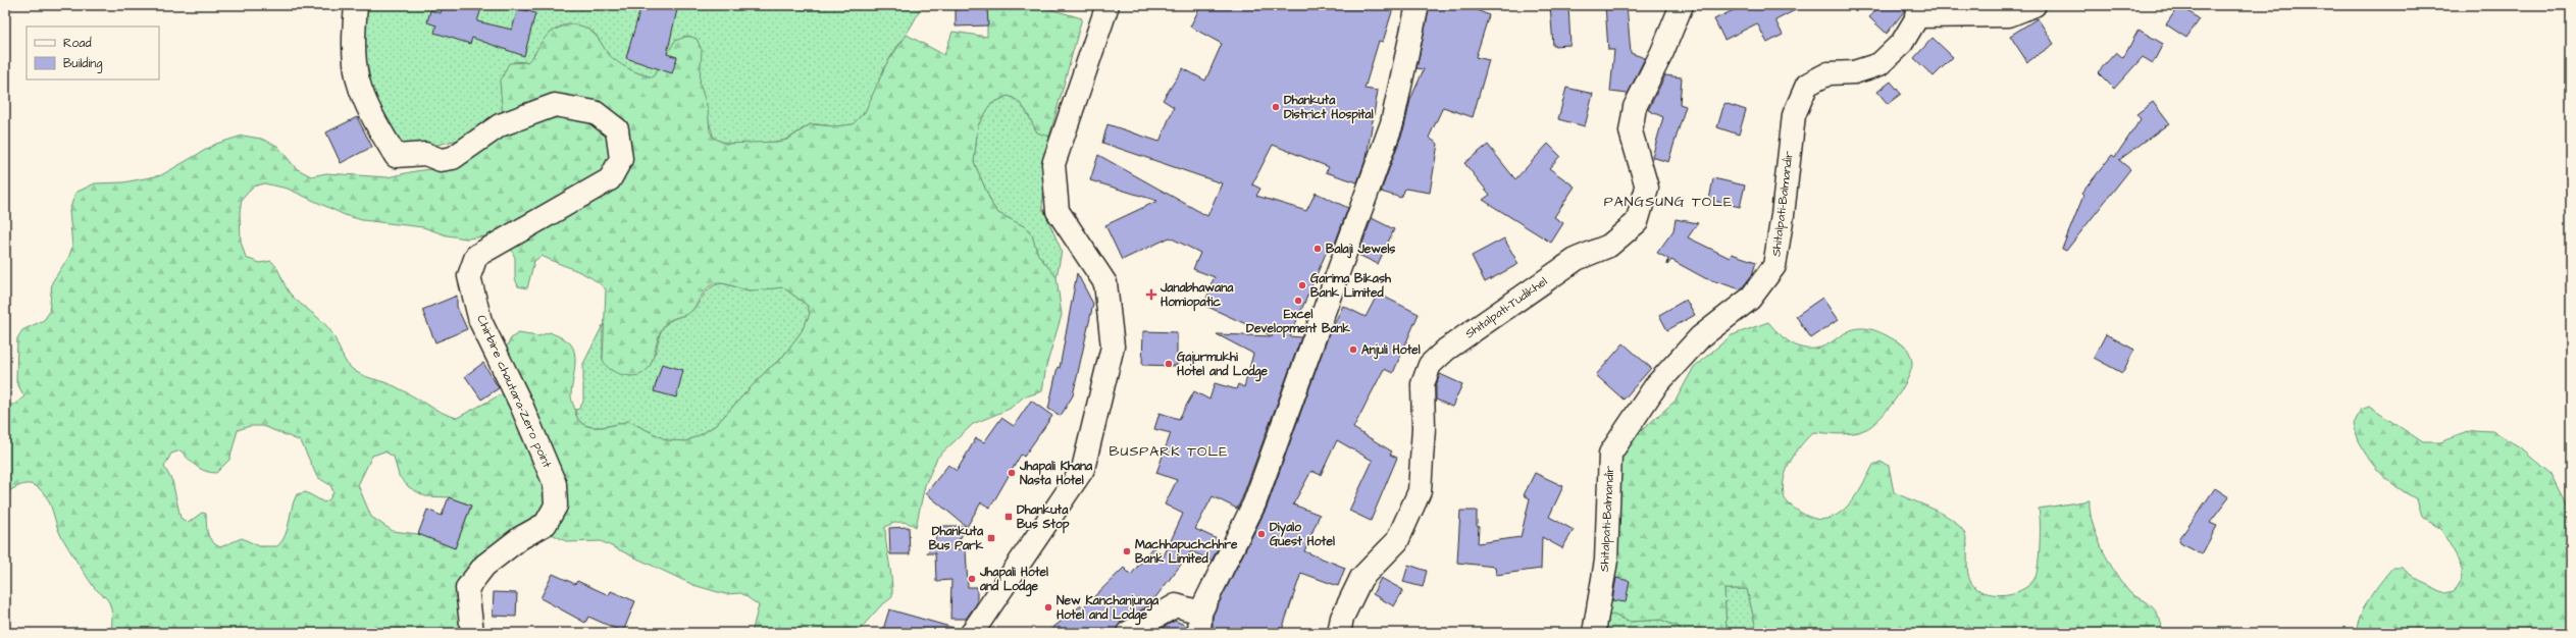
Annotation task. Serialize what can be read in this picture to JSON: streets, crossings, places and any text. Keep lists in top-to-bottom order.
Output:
{
  "streets": {
    "street": ["Shitalpati-Balmandir", "Shitalpati-Tudikhel", "Chirbire chautara-Zero point"]
  },
  "districts": ["PANGSUNG TOLE", "BUSPARK TOLE"],
  "places": {
    "other": [
      "Dhankuta District Hospital",
      "Balaji Jewels",
      "Garima Bikash Bank Limited",
      "Excel Development Bank",
      "Anjuli Hotel",
      "Gajurmukhi Hotel and Lodge",
      "Jhapali Khana Nasta Hotel",
      "Diyalo Guest Hotel",
      "Machhapuchchhre Bank Limited",
      "Jhapali Hotel and Lodge",
      "New Kanchanjunga Hotel and Lodge"
    ],
    "health": ["Janabhawana Homiopatic"],
    "transit": ["Dhankuta Bus Stop", "Dhankuta Bus Park"]
  },
  "legend": ["Road", "Building"]
}
